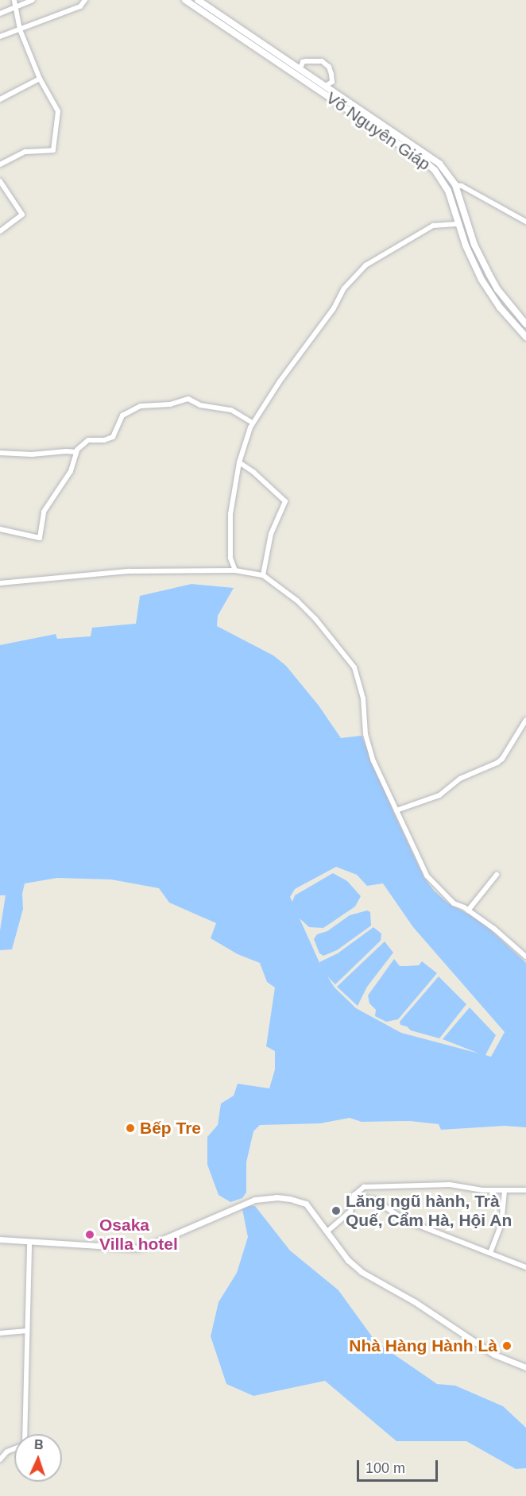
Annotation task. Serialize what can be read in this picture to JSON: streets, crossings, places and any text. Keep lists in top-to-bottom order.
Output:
{
  "streets": {
    "main road": ["Võ Nguyên Giáp"]
  },
  "places": [
    "Bếp Tre",
    "Lăng ngũ hành, Trà Quế, Cẩm Hà, Hội An",
    "Osaka Villa hotel",
    "Nhà Hàng Hành Là"
  ],
  "scale_bar": "100 m",
  "north": "top"
}
